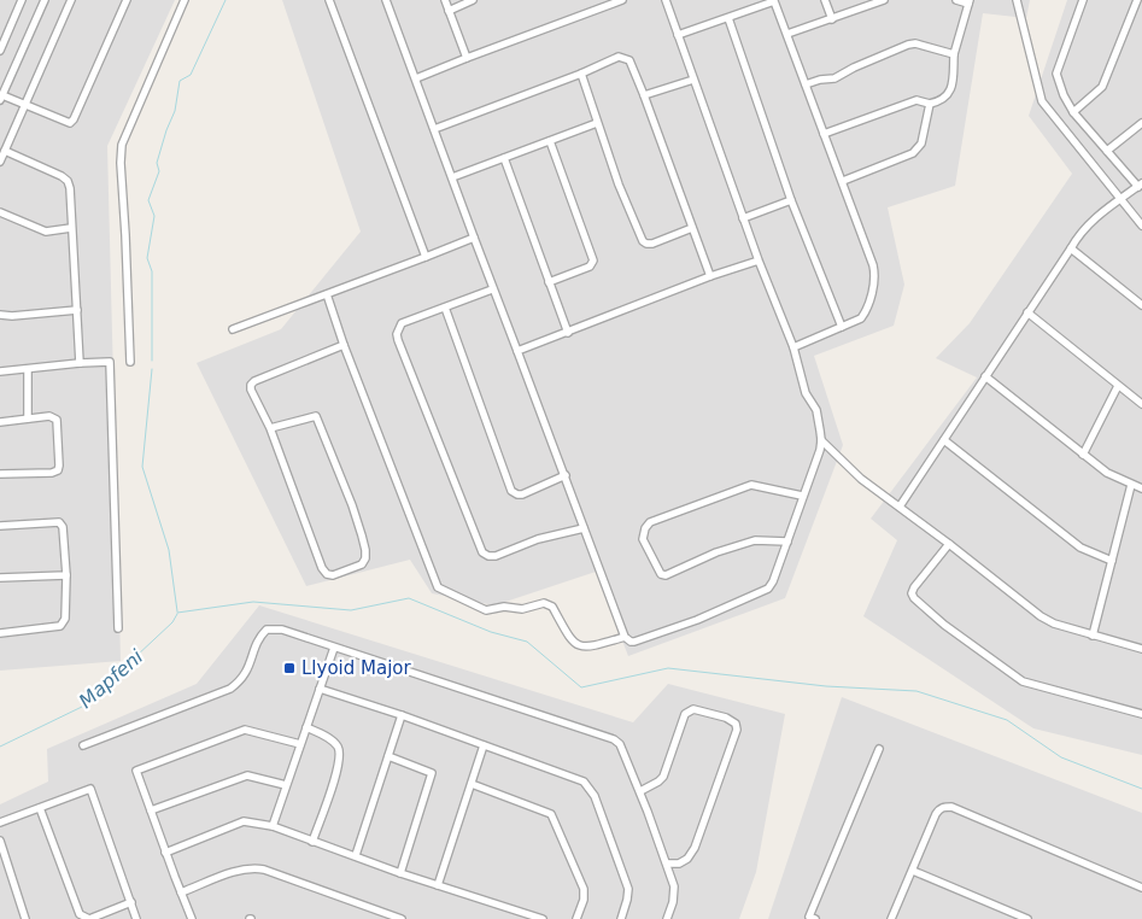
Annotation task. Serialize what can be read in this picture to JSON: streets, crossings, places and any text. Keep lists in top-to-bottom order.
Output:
{
  "water": ["Mapfeni"],
  "places": {
    "transit": ["Llyoid Major"]
  }
}
